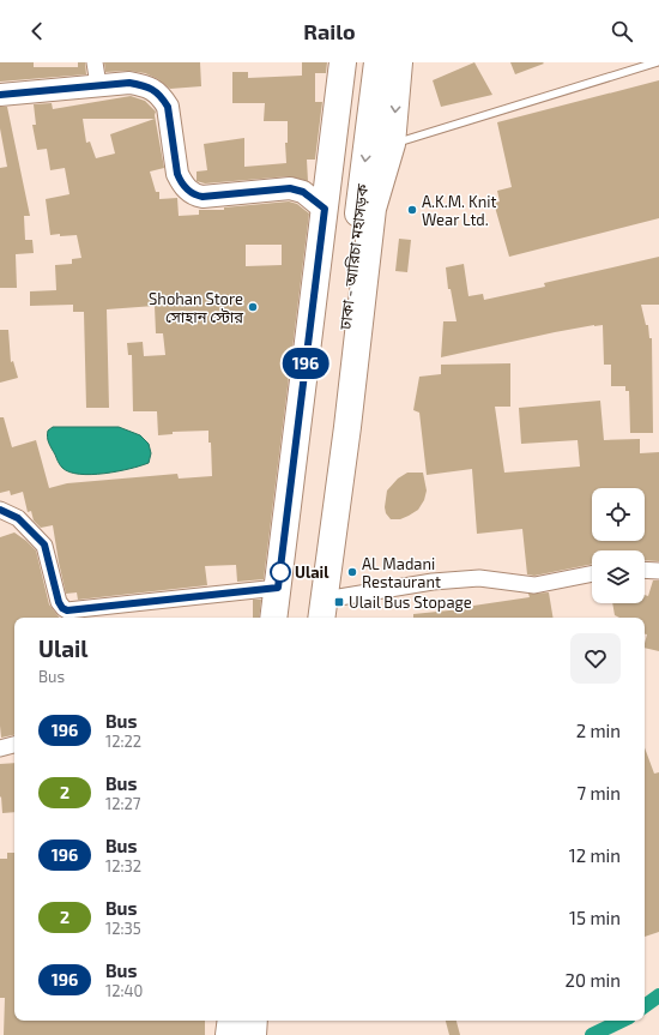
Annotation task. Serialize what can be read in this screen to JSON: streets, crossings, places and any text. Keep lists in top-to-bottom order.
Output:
{
  "streets": {
    "highway": ["ঢাকা - আরিচা মহাসড়ক"]
  },
  "places": {
    "other": [
      "A.K.M. Knit Wear Ltd.",
      "Shohan Store সোহান স্টোর",
      "Ulail",
      "AL Madani Restaurant"
    ],
    "transit": ["Ulail Bus Stopage"]
  },
  "lines": ["bus line 196"],
  "page": {
    "header": "Railo",
    "on_map": "196",
    "heading": ["Ulail", "Bus"],
    "list": [
      {
        "mark": "196",
        "name": "Bus",
        "note": "12:22",
        "value": "2 min"
      },
      {
        "mark": "2",
        "name": "Bus",
        "note": "12:27",
        "value": "7 min"
      },
      {
        "mark": "196",
        "name": "Bus",
        "note": "12:32",
        "value": "12 min"
      },
      {
        "mark": "2",
        "name": "Bus",
        "note": "12:35",
        "value": "15 min"
      },
      {
        "mark": "196",
        "name": "Bus",
        "note": "12:40",
        "value": "20 min"
      }
    ]
  }
}
